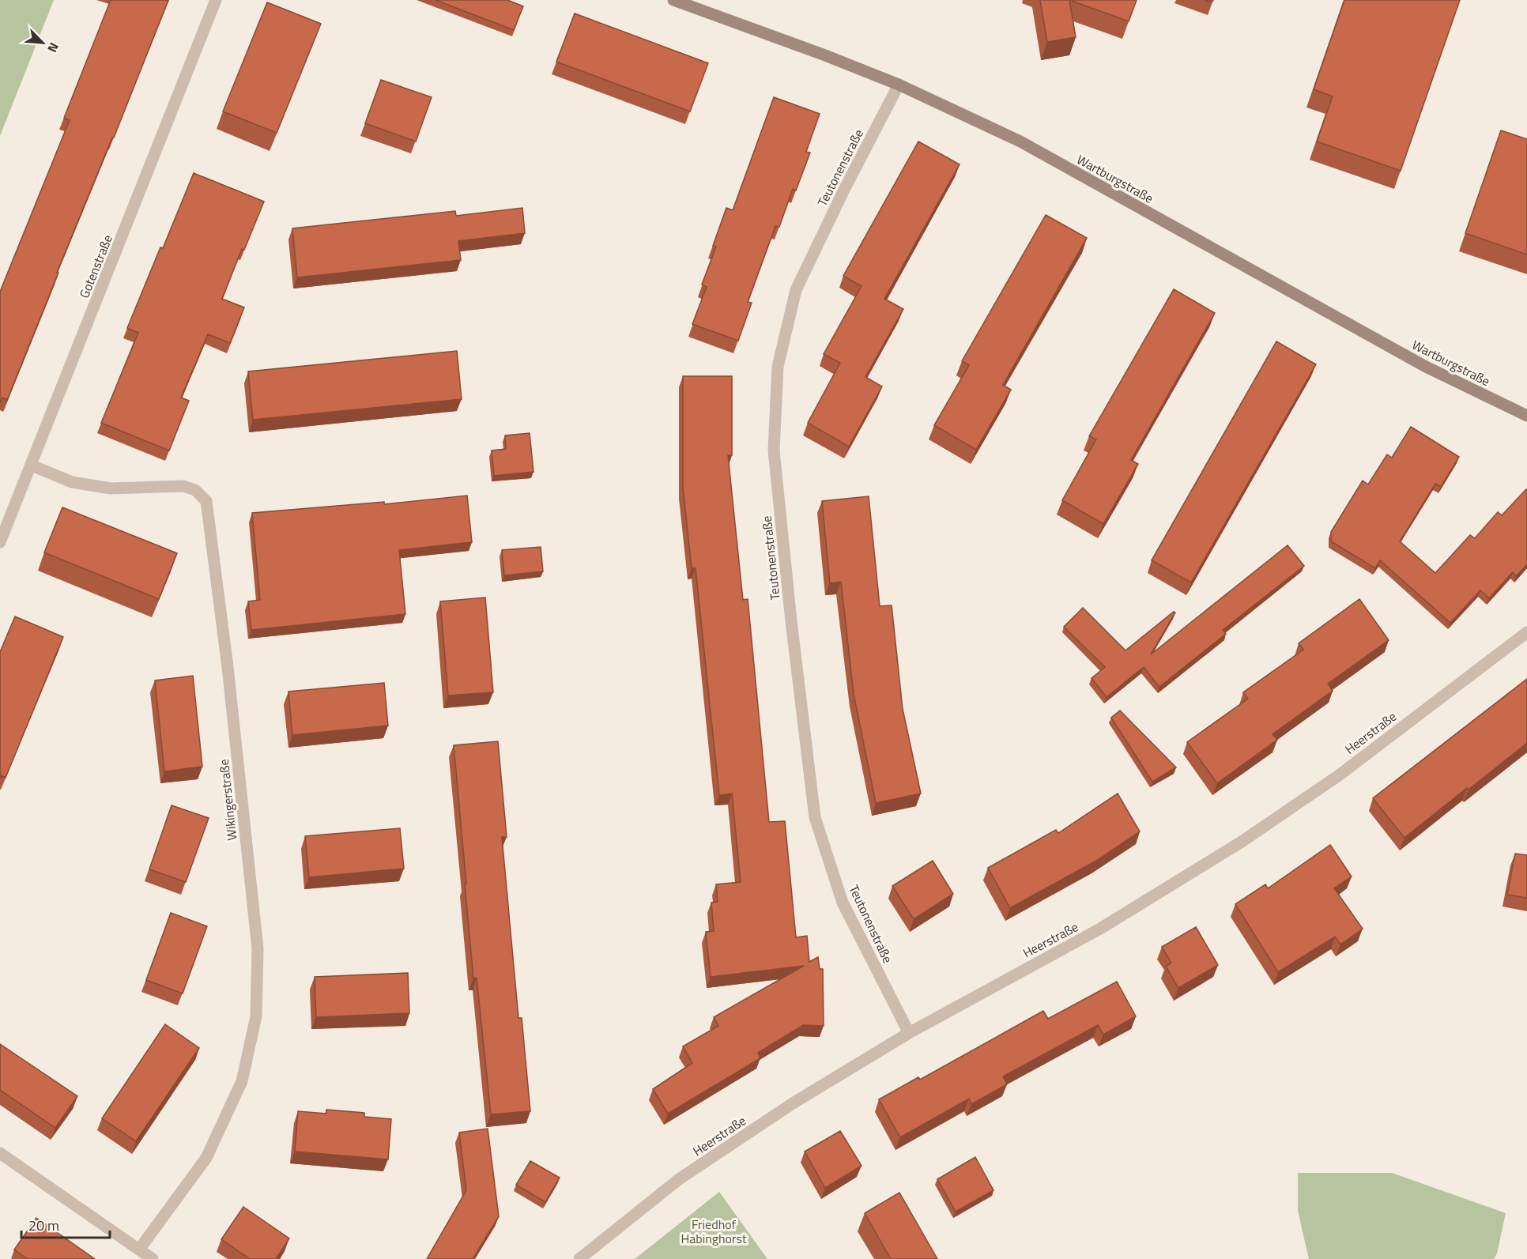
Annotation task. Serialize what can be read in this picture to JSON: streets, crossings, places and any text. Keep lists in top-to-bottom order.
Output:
{
  "streets": {
    "main road": ["Wartburgstraße"],
    "street": [
      "Teutonenstraße",
      "Gotenstraße",
      "Heerstraße",
      "Wikingerstraße"
    ]
  },
  "crossings": [
    ["Teutonenstraße", "Wartburgstraße"],
    ["Teutonenstraße", "Heerstraße"],
    ["Gotenstraße", "Wikingerstraße"]
  ],
  "parks": ["Friedhof Habinghorst"],
  "scale_bar": "20 m",
  "north": "bottom right"
}
